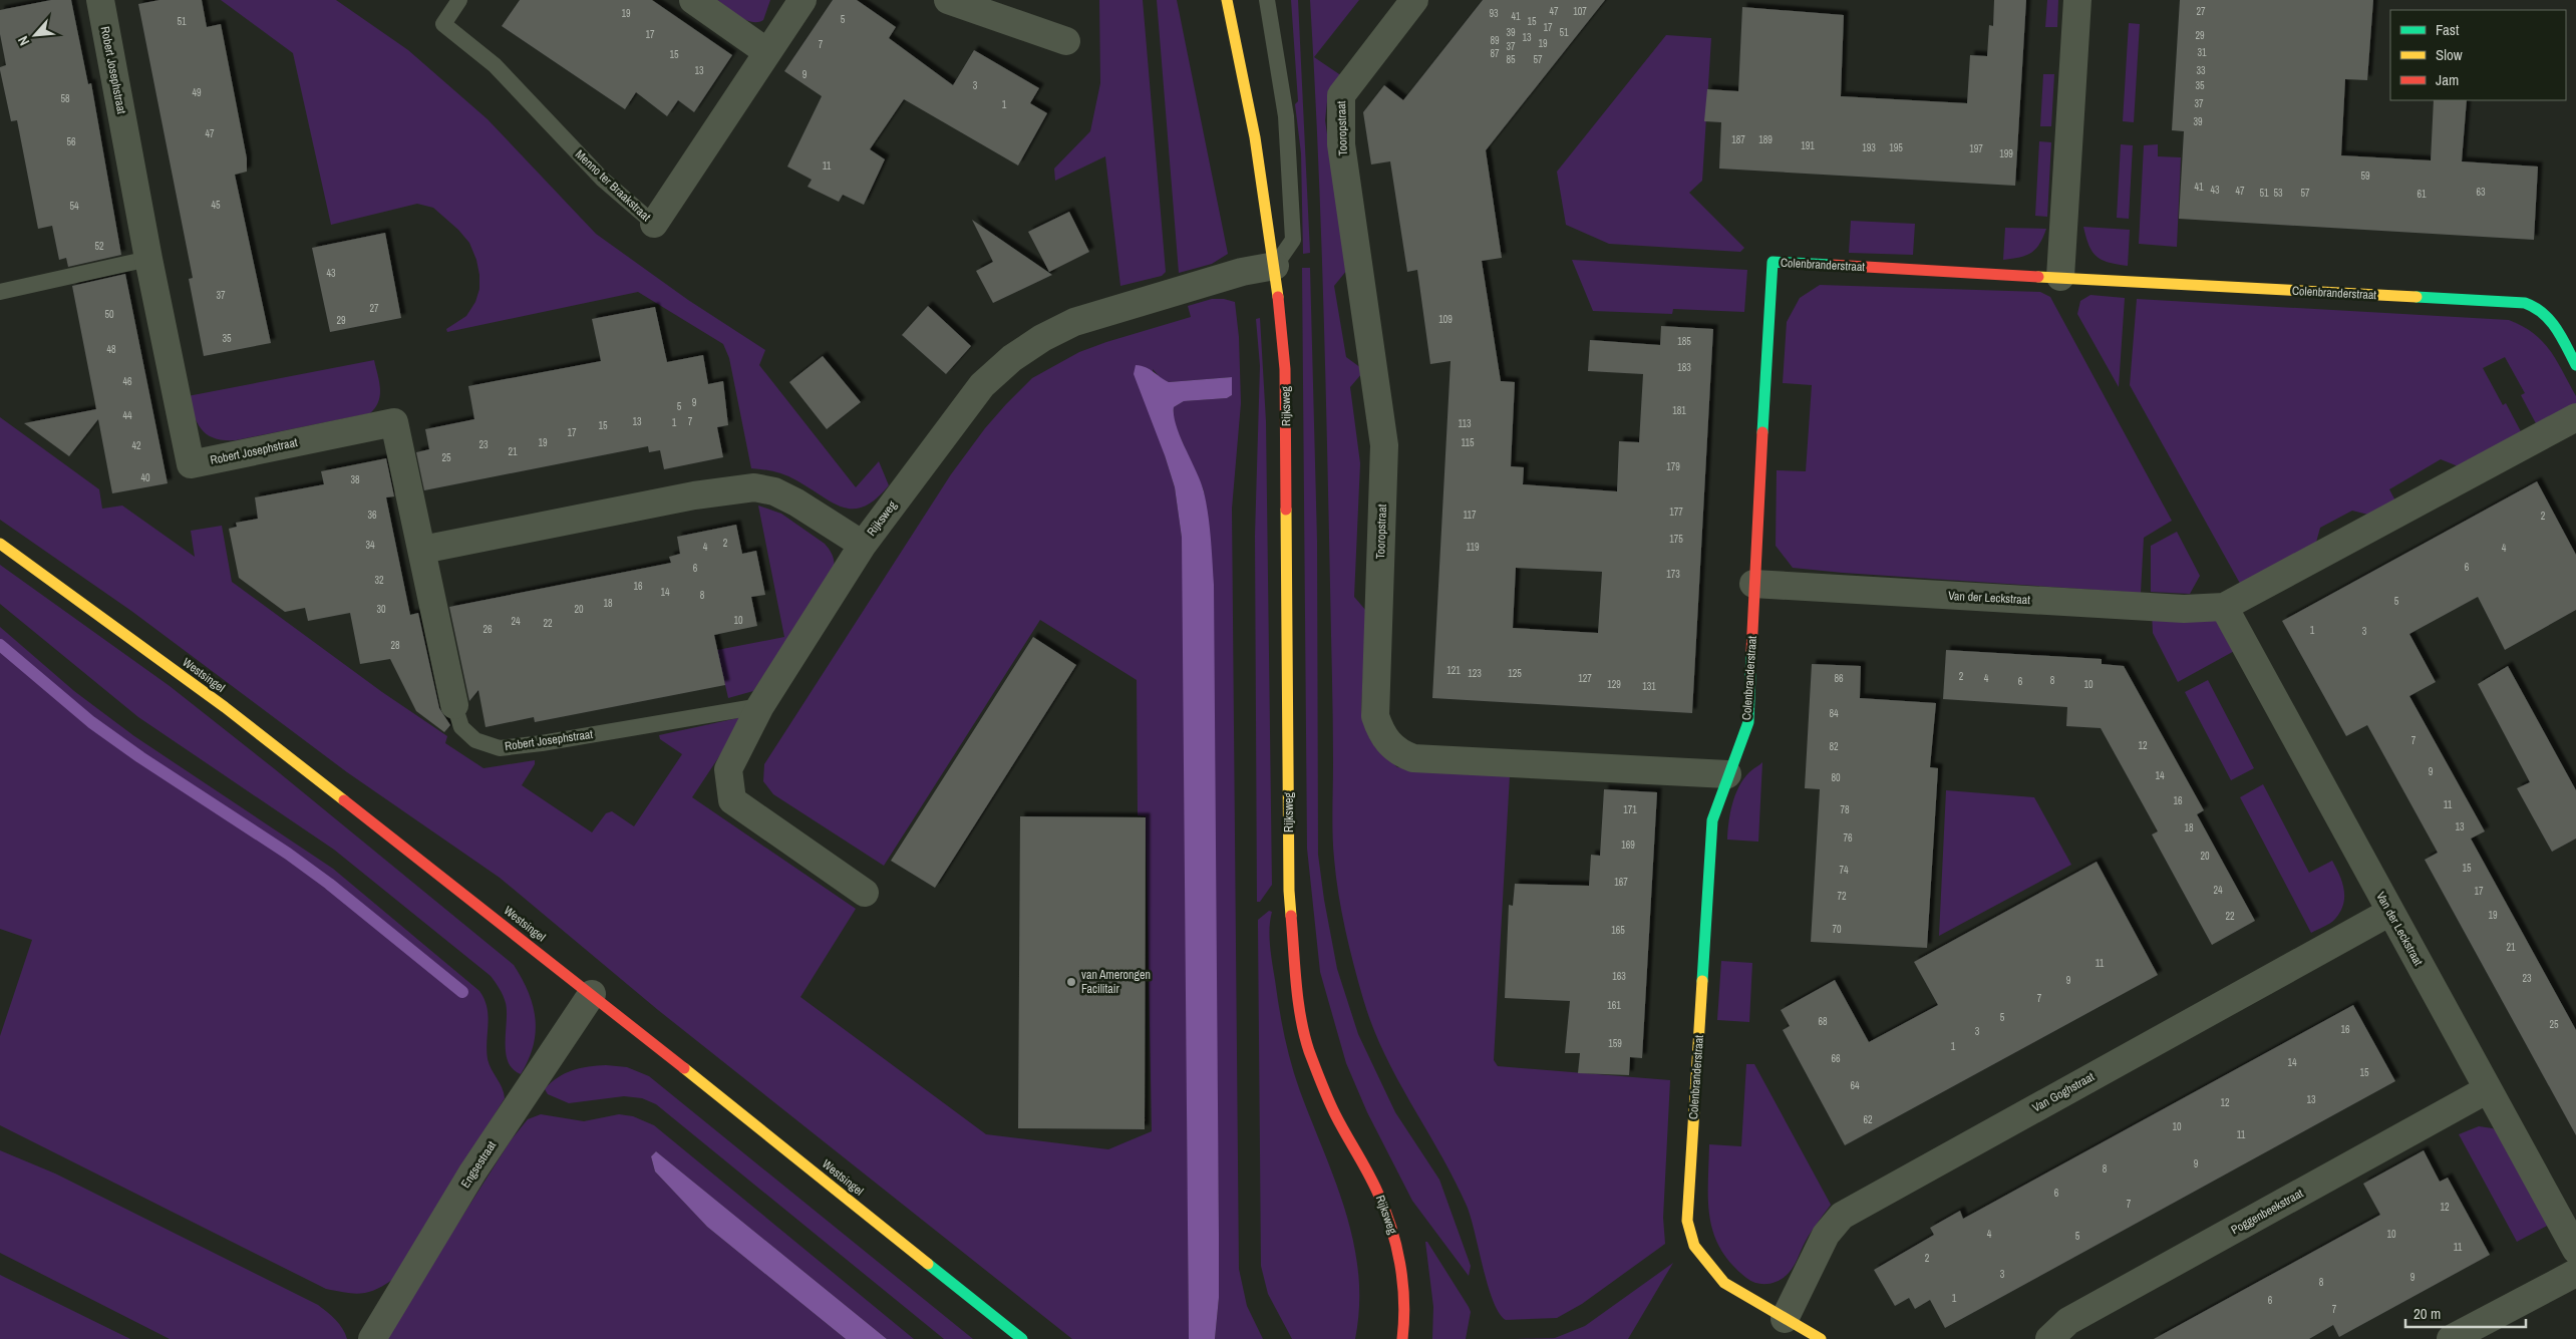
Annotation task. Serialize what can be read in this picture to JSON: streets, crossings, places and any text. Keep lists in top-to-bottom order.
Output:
{
  "streets": {
    "street": [
      "Robert Josephstraat",
      "Tooropstraat",
      "Menno ter Braakstraat",
      "Colenbranderstraat",
      "Rijksweg",
      "Van der Leckstraat",
      "Westsingel",
      "Van Goghstraat",
      "Engsestraat",
      "Poggenbeekstraat"
    ]
  },
  "crossings": [
    ["Robert Josephstraat", "Rijksweg"],
    ["Tooropstraat", "Colenbranderstraat"],
    ["Colenbranderstraat", "Van der Leckstraat"],
    ["Colenbranderstraat", "Van Goghstraat"],
    ["Van der Leckstraat", "Van Goghstraat"],
    ["Van der Leckstraat", "Poggenbeekstraat"],
    ["Westsingel", "Engsestraat"]
  ],
  "places": ["van Amerongen Facilitair"],
  "house_numbers": [
    "47",
    "107",
    "27",
    "19",
    "93",
    "41",
    "5",
    "51",
    "15",
    "17",
    "39",
    "51",
    "17",
    "29",
    "13",
    "89",
    "19",
    "7",
    "37",
    "31",
    "87",
    "15",
    "85",
    "57",
    "13",
    "33",
    "9",
    "3",
    "35",
    "49",
    "58",
    "37",
    "1",
    "39",
    "47",
    "187",
    "189",
    "56",
    "191",
    "193",
    "195",
    "197",
    "199",
    "11",
    "59",
    "41",
    "43",
    "47",
    "63",
    "51",
    "53",
    "57",
    "61",
    "45",
    "54",
    "52",
    "43",
    "37",
    "27",
    "50",
    "109",
    "29",
    "35",
    "185",
    "48",
    "183",
    "46",
    "9",
    "5",
    "181",
    "44",
    "13",
    "7",
    "1",
    "113",
    "15",
    "17",
    "19",
    "115",
    "23",
    "42",
    "21",
    "25",
    "179",
    "40",
    "38",
    "177",
    "36",
    "117",
    "2",
    "175",
    "2",
    "34",
    "4",
    "119",
    "4",
    "6",
    "6",
    "173",
    "32",
    "16",
    "14",
    "8",
    "5",
    "18",
    "30",
    "20",
    "10",
    "24",
    "22",
    "26",
    "1",
    "3",
    "28",
    "121",
    "123",
    "125",
    "2",
    "127",
    "86",
    "4",
    "8",
    "6",
    "129",
    "10",
    "131",
    "84",
    "7",
    "12",
    "82",
    "9",
    "14",
    "80",
    "16",
    "11",
    "171",
    "78",
    "13",
    "18",
    "76",
    "169",
    "20",
    "15",
    "74",
    "167",
    "24",
    "17",
    "72",
    "19",
    "22",
    "70",
    "165",
    "21",
    "11",
    "163",
    "23",
    "9",
    "7",
    "161",
    "5",
    "68",
    "25",
    "16",
    "3",
    "159",
    "1",
    "66",
    "14",
    "15",
    "64",
    "13",
    "12",
    "62",
    "10",
    "11",
    "9",
    "8",
    "6",
    "7",
    "12",
    "4",
    "10",
    "5",
    "11",
    "2",
    "3",
    "9",
    "8",
    "1",
    "6",
    "7"
  ],
  "legend": ["Fast", "Slow", "Jam"],
  "scale_bar": "20 m",
  "north": "bottom left"
}
